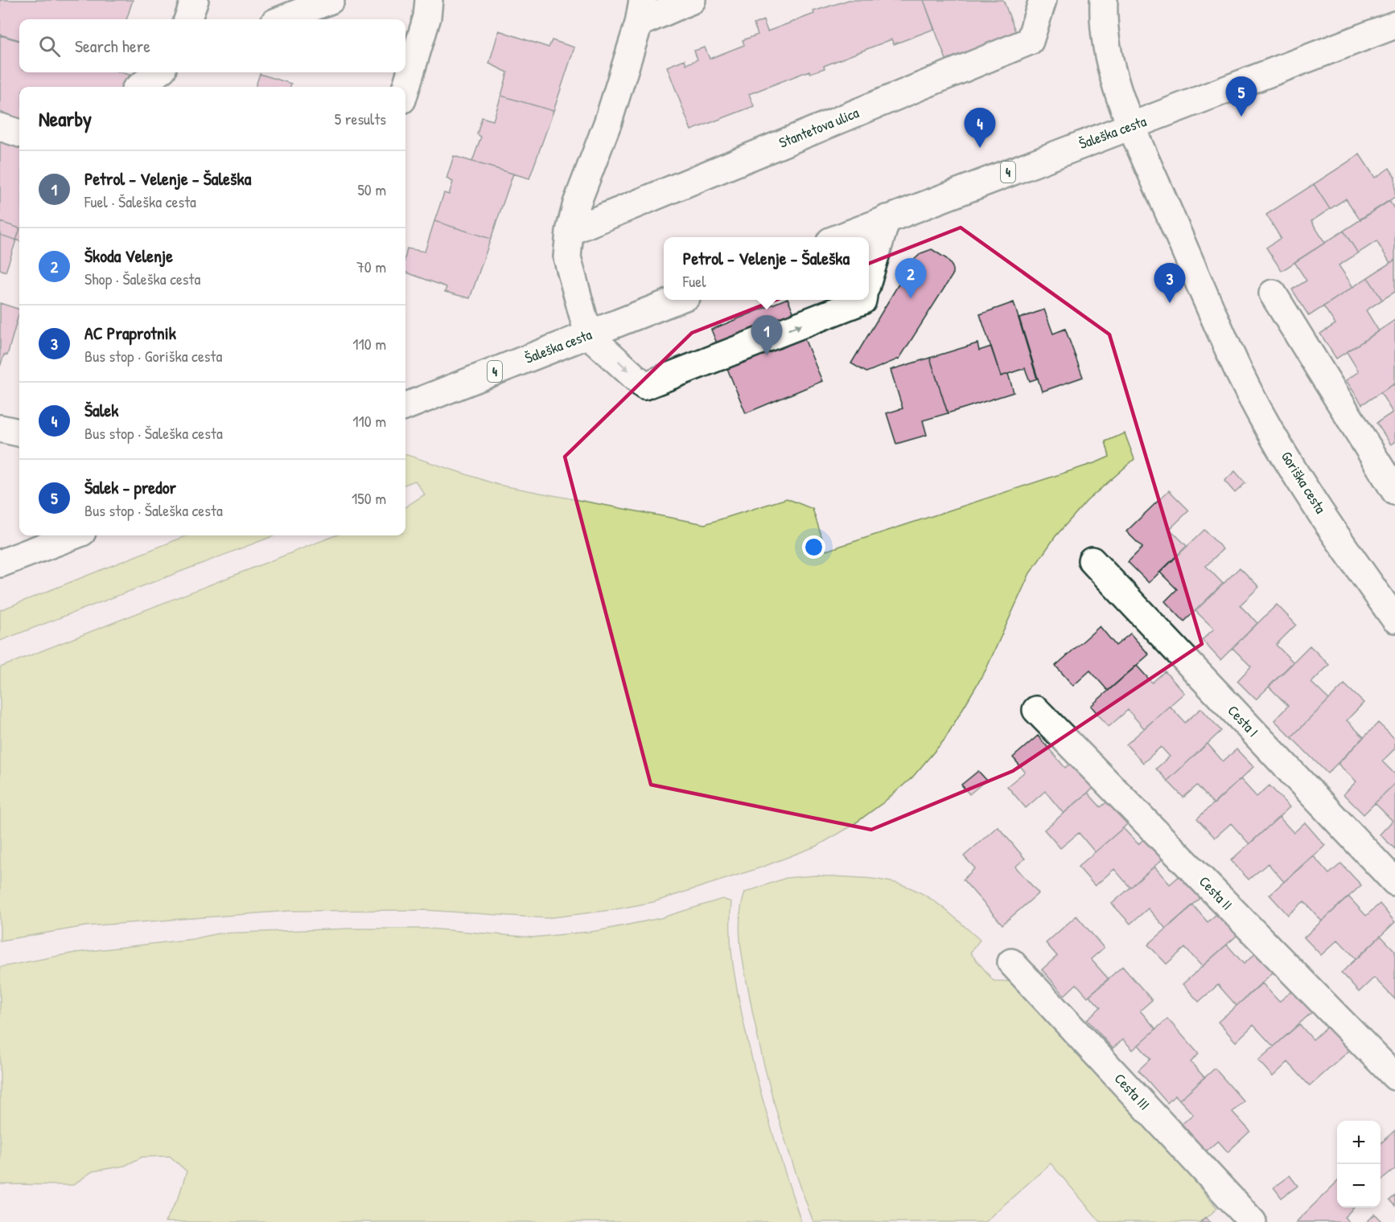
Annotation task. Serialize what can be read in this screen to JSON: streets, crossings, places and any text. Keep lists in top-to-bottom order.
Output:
{
  "streets": {
    "street": [
      "Stantetova ulica",
      "Šaleška cesta",
      "4",
      "Goriška cesta",
      "Cesta I",
      "Cesta II",
      "Cesta III"
    ]
  },
  "crossings": [
    ["Šaleška cesta", "Goriška cesta"]
  ],
  "page": {
    "search": "Search here",
    "pins": [
      "5",
      "4",
      "2",
      "3",
      "1"
    ],
    "heading": ["Nearby", "5 results"],
    "list": [
      {
        "mark": "1",
        "name": "Petrol - Velenje - Šaleška",
        "note": "Fuel · Šaleška cesta",
        "value": "50 m"
      },
      {
        "mark": "2",
        "name": "Škoda Velenje",
        "note": "Shop · Šaleška cesta",
        "value": "70 m"
      },
      {
        "mark": "3",
        "name": "AC Praprotnik",
        "note": "Bus stop · Goriška cesta",
        "value": "110 m"
      },
      {
        "mark": "4",
        "name": "Šalek",
        "note": "Bus stop · Šaleška cesta",
        "value": "110 m"
      },
      {
        "mark": "5",
        "name": "Šalek - predor",
        "note": "Bus stop · Šaleška cesta",
        "value": "150 m"
      }
    ],
    "popup": ["Petrol - Velenje - Šaleška", "Fuel"],
    "map_buttons": ["+", "−"]
  }
}
